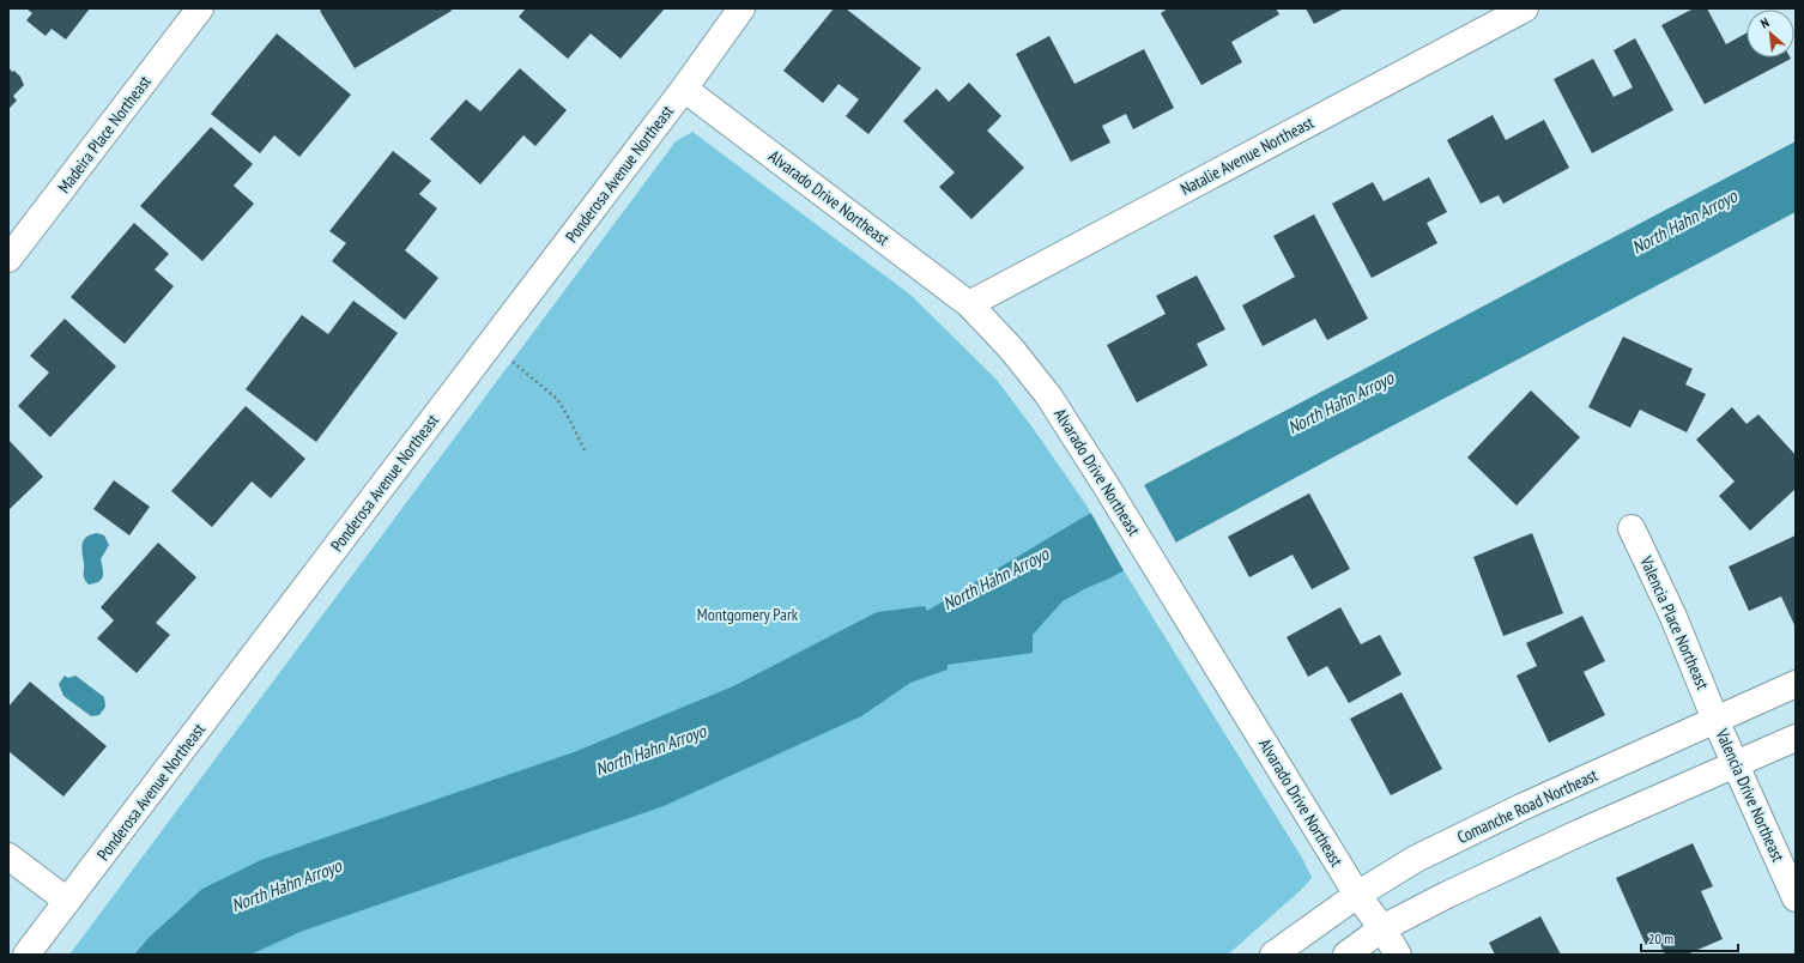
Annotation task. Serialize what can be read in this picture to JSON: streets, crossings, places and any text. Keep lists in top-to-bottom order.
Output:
{
  "streets": {
    "street": [
      "Madeira Place Northeast",
      "Natalie Avenue Northeast",
      "Ponderosa Avenue Northeast",
      "Alvarado Drive Northeast",
      "Valencia Place Northeast",
      "Valencia Drive Northeast",
      "Comanche Road Northeast"
    ]
  },
  "crossings": [
    ["Natalie Avenue Northeast", "Alvarado Drive Northeast"],
    ["Ponderosa Avenue Northeast", "Alvarado Drive Northeast"],
    ["Alvarado Drive Northeast", "Comanche Road Northeast"],
    ["Valencia Place Northeast", "Valencia Drive Northeast"],
    ["Valencia Place Northeast", "Comanche Road Northeast"],
    ["Valencia Drive Northeast", "Comanche Road Northeast"]
  ],
  "water": ["North Hahn Arroyo"],
  "parks": ["Montgomery Park"],
  "scale_bar": "20 m",
  "north": "top left"
}
